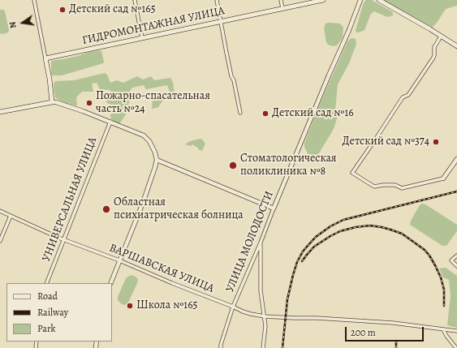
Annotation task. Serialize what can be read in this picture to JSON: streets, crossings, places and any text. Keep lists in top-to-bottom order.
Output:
{
  "streets": {
    "main road": ["ГИДРОМОНТАЖНАЯ УЛИЦА"],
    "street": ["УНИВЕРСАЛЬНАЯ УЛИЦА", "УЛИЦА МОЛОДОСТИ", "ВАРШАВСКАЯ УЛИЦА"]
  },
  "crossings": [
    ["УНИВЕРСАЛЬНАЯ УЛИЦА", "ВАРШАВСКАЯ УЛИЦА"],
    ["УЛИЦА МОЛОДОСТИ", "ВАРШАВСКАЯ УЛИЦА"]
  ],
  "places": [
    "Детский сад №165",
    "Пожарно-спасательная часть №24",
    "Детский сад №16",
    "Детский сад №374",
    "Стоматологическая поликлиника №8",
    "Областная психиатрическая болница",
    "Школа №165"
  ],
  "legend": ["Road", "Railway", "Park"],
  "scale_bar": "200 m",
  "north": "left"
}
